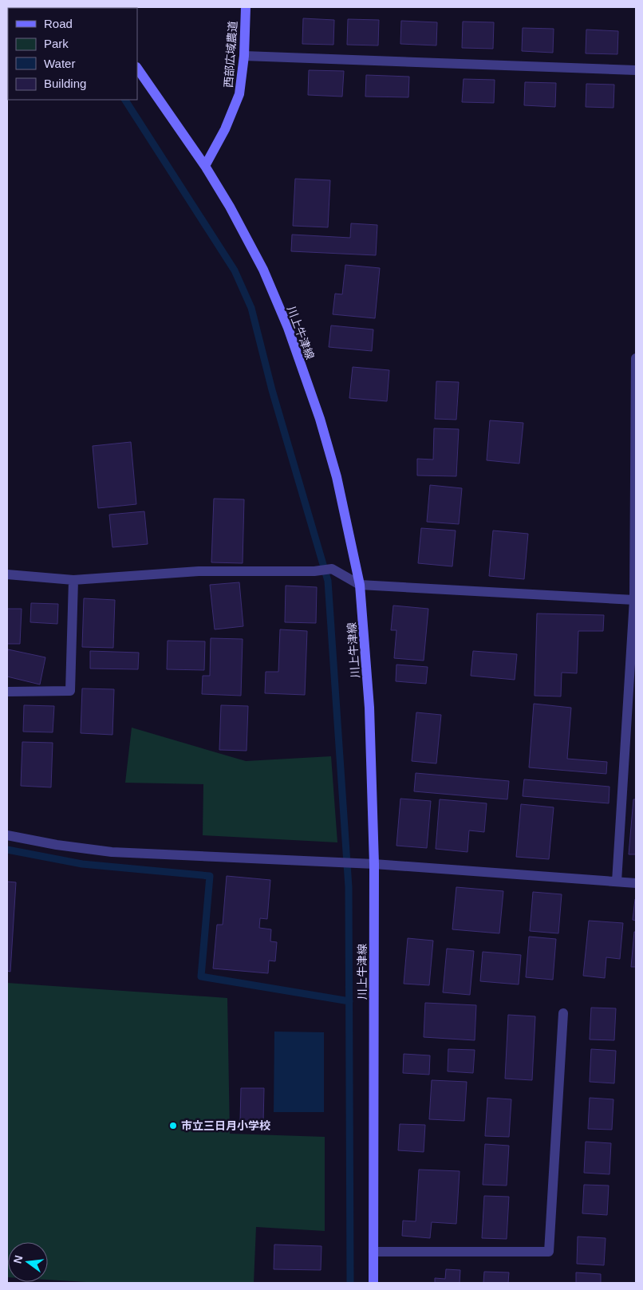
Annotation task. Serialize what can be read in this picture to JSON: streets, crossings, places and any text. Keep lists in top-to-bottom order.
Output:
{
  "streets": {
    "main road": ["西部広域農道", "川上牛津線"]
  },
  "crossings": [
    ["西部広域農道", "川上牛津線"]
  ],
  "places": ["市立三日月小学校"],
  "legend": [
    "Road",
    "Park",
    "Water",
    "Building"
  ],
  "north": "left"
}
